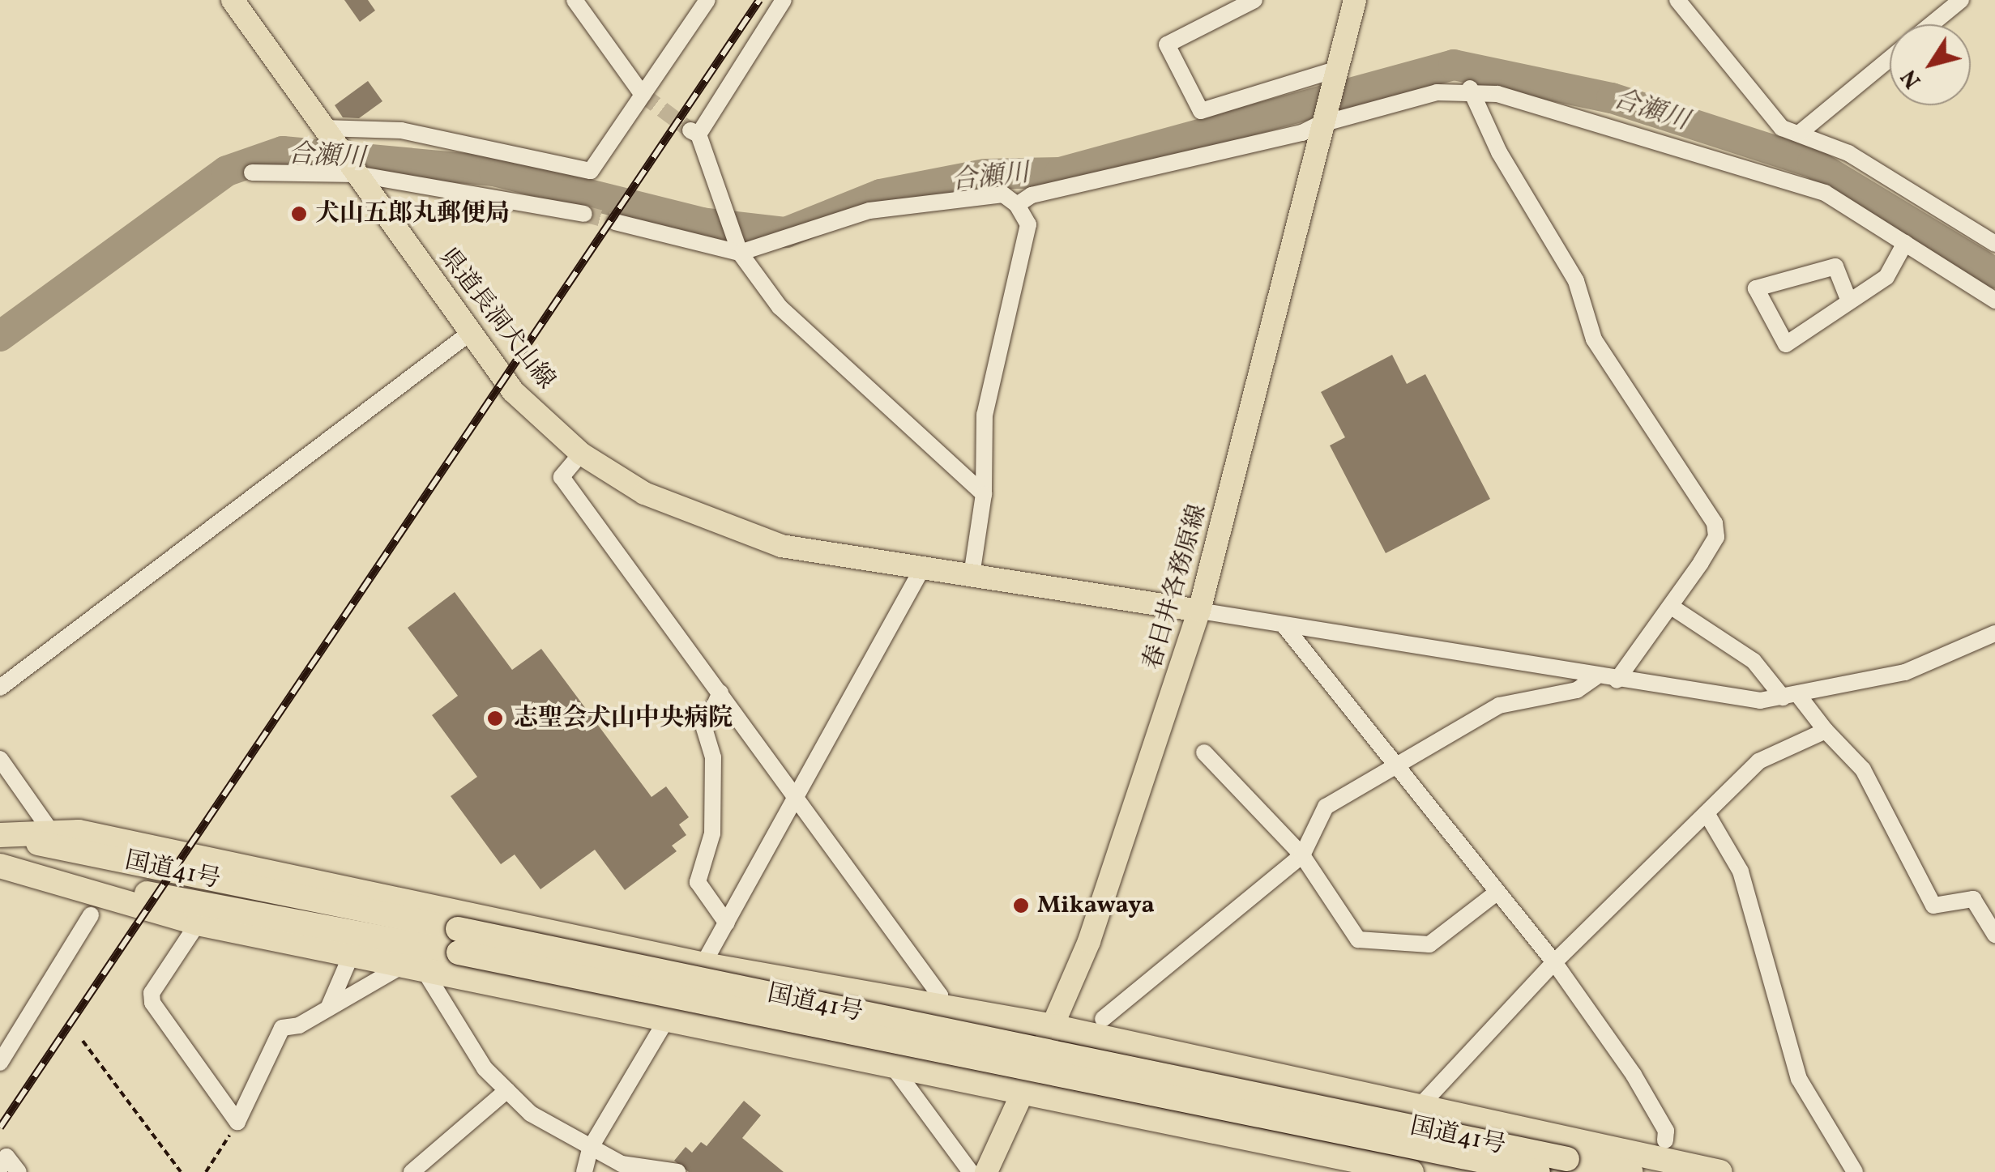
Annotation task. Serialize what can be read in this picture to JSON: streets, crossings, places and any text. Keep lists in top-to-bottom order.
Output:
{
  "streets": {
    "highway": ["国道41号"],
    "main road": ["県道長洞犬山線", "春日井各務原線"]
  },
  "crossings": [
    ["県道長洞犬山線", "春日井各務原線"]
  ],
  "water": ["合瀬川"],
  "places": ["犬山五郎丸郵便局", "志聖会犬山中央病院", "Mikawaya"],
  "north": "bottom left"
}
